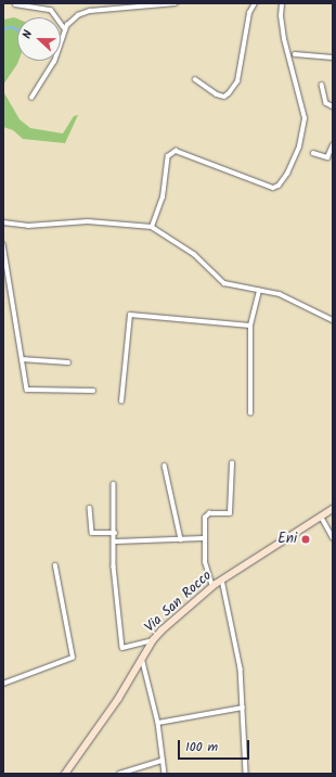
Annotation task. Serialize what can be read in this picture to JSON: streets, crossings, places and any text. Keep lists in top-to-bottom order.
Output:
{
  "streets": {
    "street": ["Via San Rocco"]
  },
  "places": ["Eni"],
  "scale_bar": "100 m",
  "north": "left"
}
